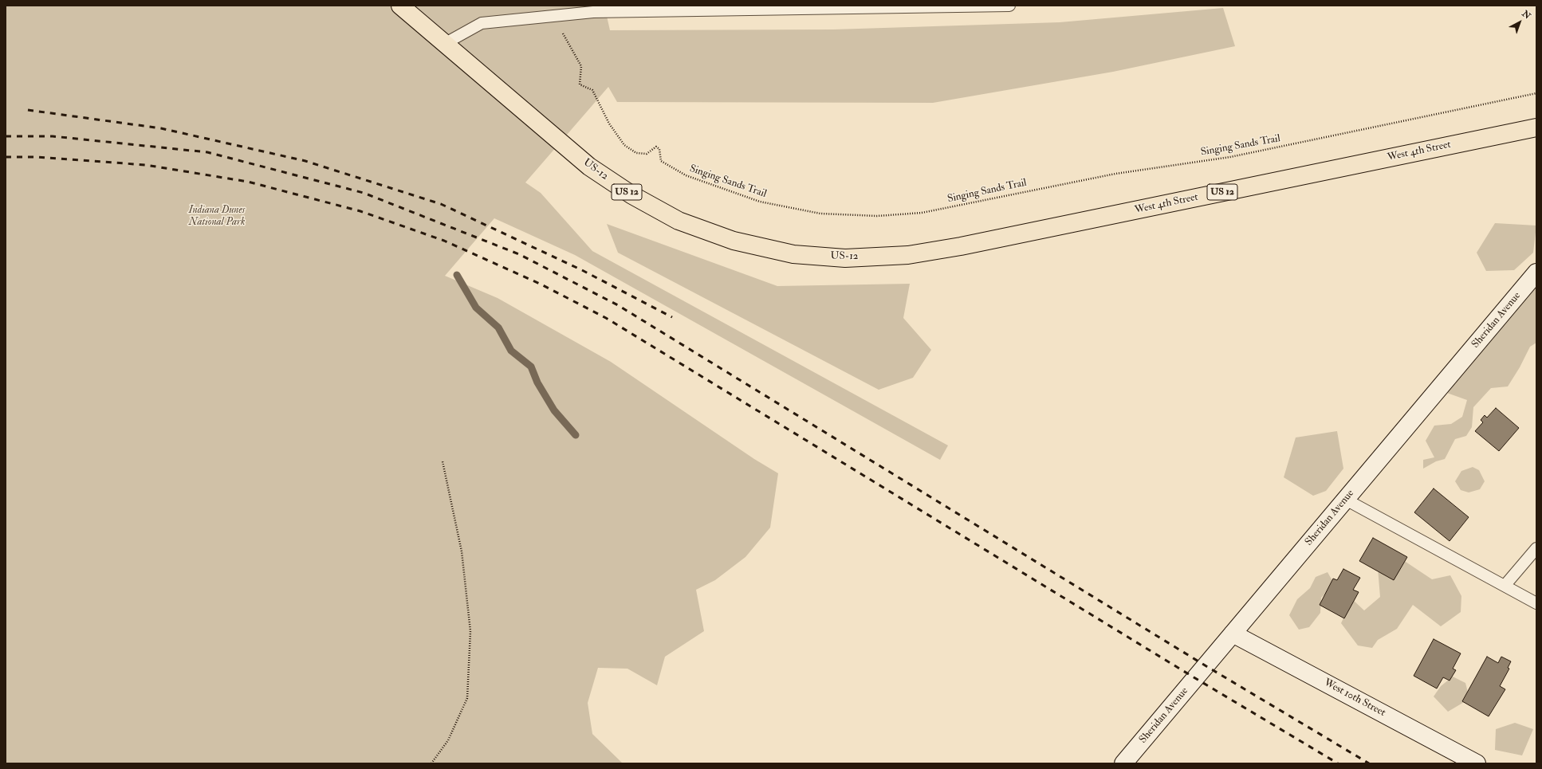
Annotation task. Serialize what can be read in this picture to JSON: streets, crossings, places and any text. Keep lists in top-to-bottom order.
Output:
{
  "streets": {
    "main road": ["West 4th Street", "US-12", "US 12"],
    "street": ["Sheridan Avenue", "West 10th Street"],
    "path": ["Singing Sands Trail"]
  },
  "crossings": [
    ["West 4th Street", "US-12"],
    ["Sheridan Avenue", "West 10th Street"]
  ],
  "parks": ["Indiana Dunes National Park"],
  "north": "top right"
}
